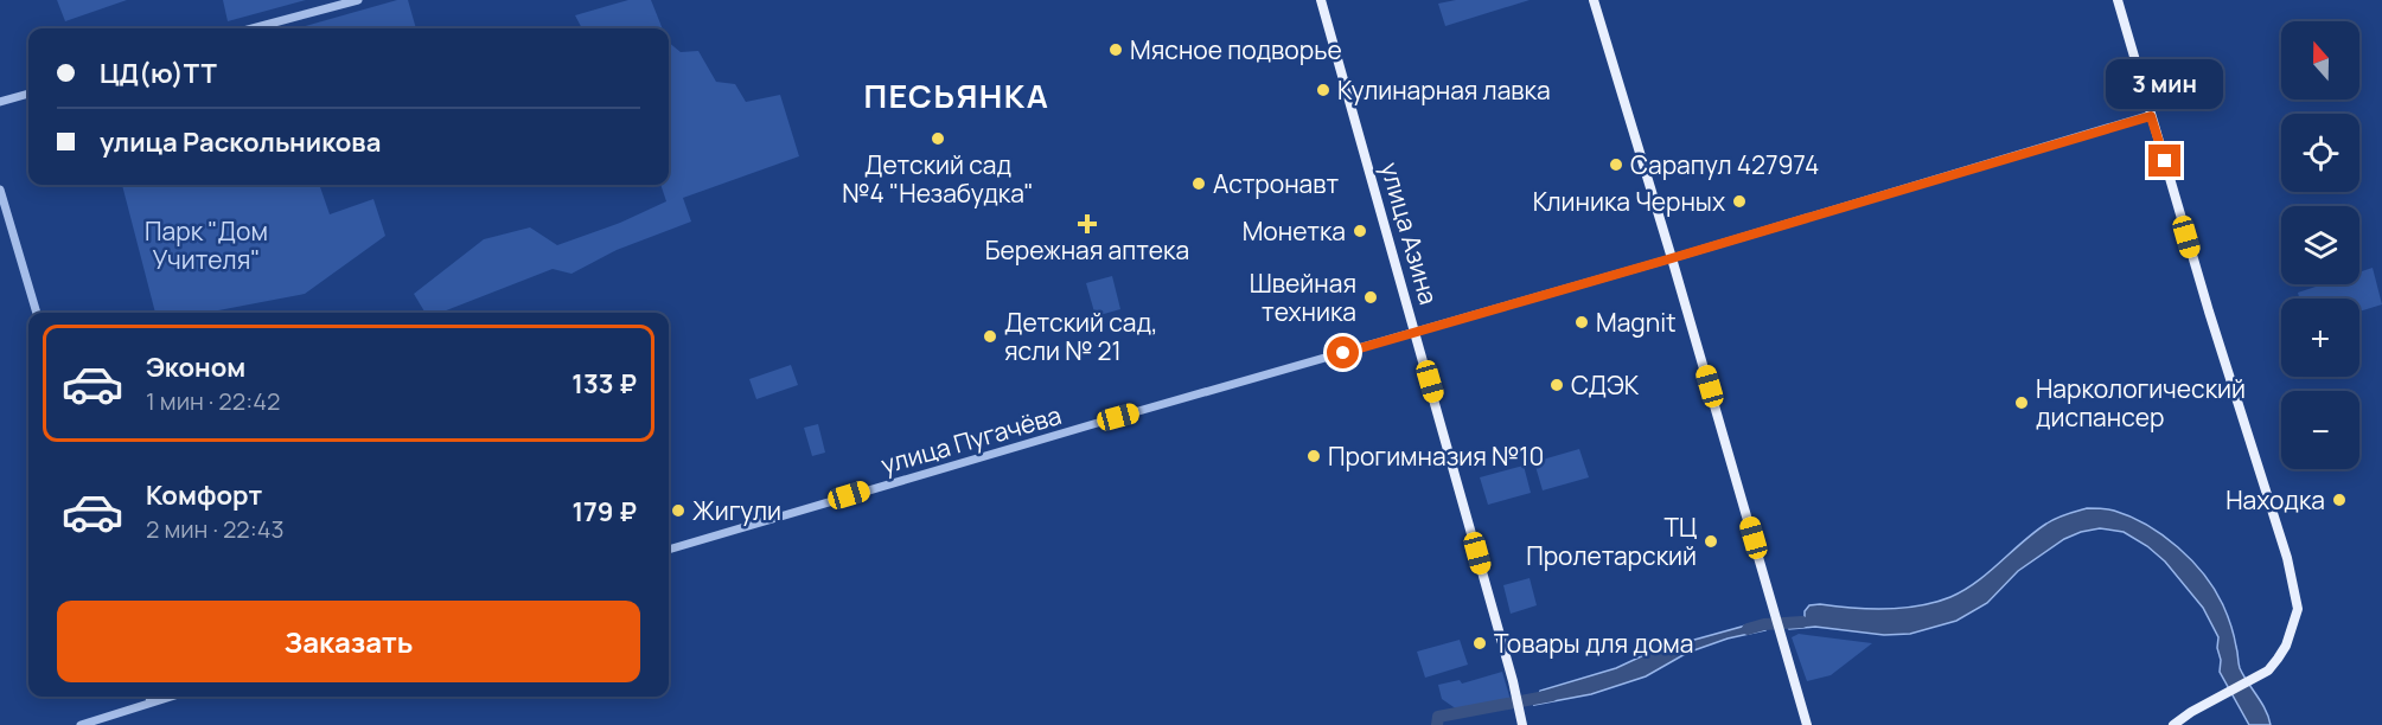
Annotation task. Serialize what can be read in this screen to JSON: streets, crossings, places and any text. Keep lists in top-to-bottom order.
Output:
{
  "streets": {
    "main road": ["улица Азина"],
    "street": ["улица Пугачёва"]
  },
  "crossings": [
    ["улица Азина", "улица Пугачёва"]
  ],
  "districts": ["ПЕСЬЯНКА"],
  "parks": ["Парк \"Дом Учителя\""],
  "places": {
    "other": [
      "Мясное подворье",
      "Кулинарная лавка",
      "Детский сад №4 \"Незабудка\"",
      "Сарапул 427974",
      "Астронавт",
      "Клиника Черных",
      "Монетка",
      "Швейная техника",
      "Magnit",
      "Детский сад, ясли № 21",
      "СДЭК",
      "Наркологический диспансер",
      "Прогимназия №10",
      "Находка",
      "Жигули",
      "ТЦ Пролетарский",
      "Товары для дома"
    ],
    "health": ["Бережная аптека"]
  },
  "north": "top",
  "page": {
    "map_buttons": ["+", "−"],
    "banner": ["ЦД(ю)ТТ", "улица Раскольникова"],
    "bubble": "3 мин",
    "list": [
      {
        "name": "Эконом",
        "note": "1 мин · 22:42",
        "value": "133 ₽"
      },
      {
        "name": "Комфорт",
        "note": "2 мин · 22:43",
        "value": "179 ₽"
      }
    ],
    "buttons": "Заказать"
  }
}
